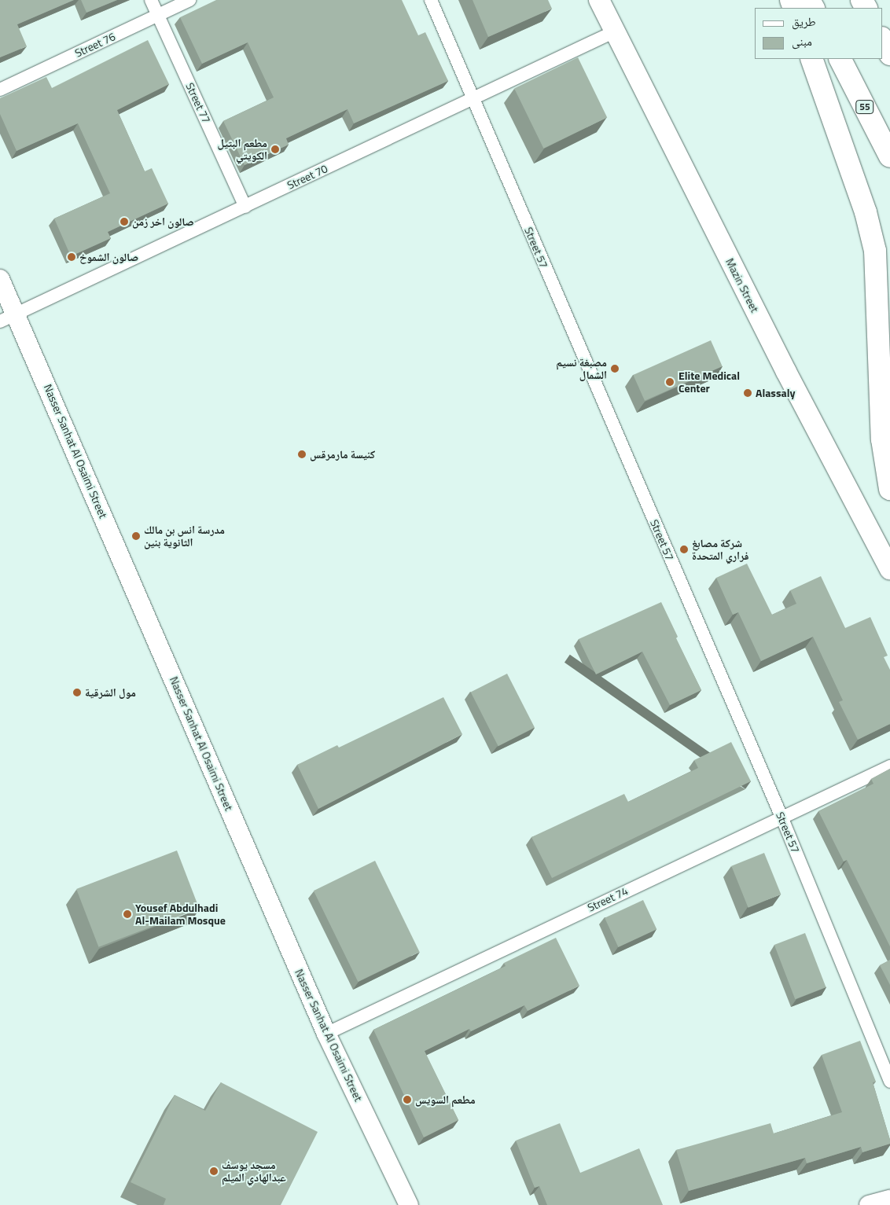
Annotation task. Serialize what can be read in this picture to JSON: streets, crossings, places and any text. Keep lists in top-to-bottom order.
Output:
{
  "streets": {
    "highway": ["55"],
    "main road": ["Mazin Street"],
    "street": [
      "Street 76",
      "Street 77",
      "Street 70",
      "Street 57",
      "Nasser Sanhat Al Osaimi Street",
      "Street 74"
    ]
  },
  "crossings": [
    ["Street 76", "Street 77"],
    ["Street 77", "Street 70"],
    ["Street 70", "Street 57"],
    ["Street 70", "Mazin Street"],
    ["Street 70", "Nasser Sanhat Al Osaimi Street"],
    ["Street 57", "Street 74"],
    ["Nasser Sanhat Al Osaimi Street", "Street 74"]
  ],
  "places": [
    "مطعم البتيل الكويتي",
    "صالون اخر زمن",
    "صالون الشموخ",
    "مصبغة نسيم الشمال",
    "Elite Medical Center",
    "Alassaly",
    "كنيسة مارمرقس",
    "مدرسة انس بن مالك الثانوية بنين",
    "شركة مصابغ فراري المتحدة",
    "مول الشرقية",
    "Yousef Abdulhadi Al-Mailam Mosque",
    "مطعم السويس",
    "مسجد يوسف عبدالهادي الميلم"
  ],
  "legend": ["طريق", "مبنى"]
}
